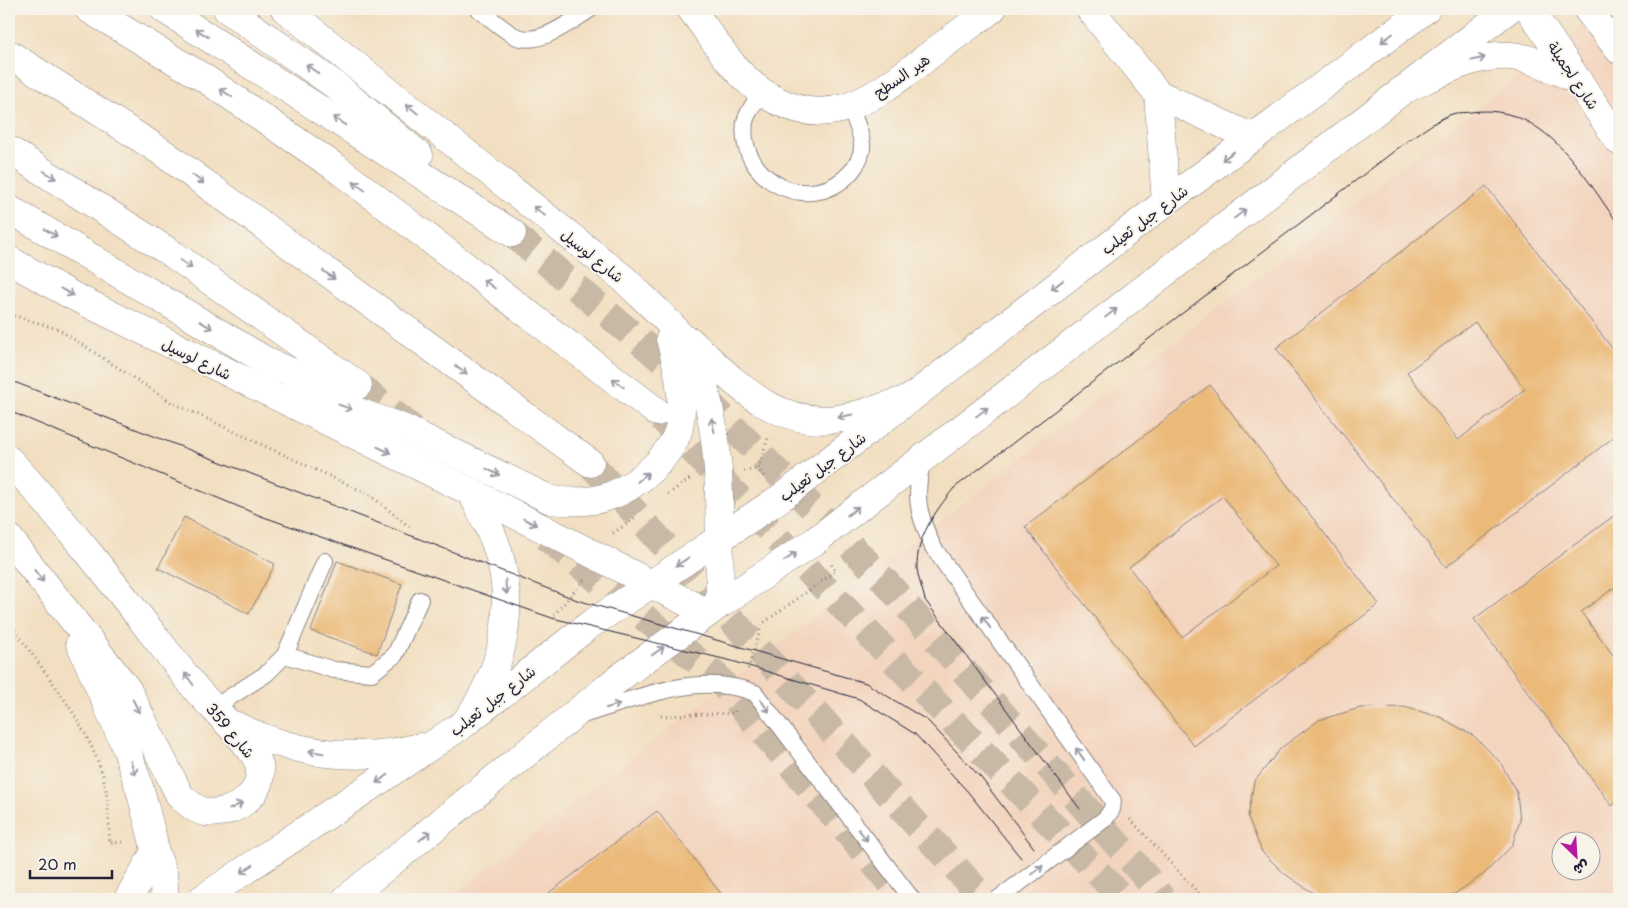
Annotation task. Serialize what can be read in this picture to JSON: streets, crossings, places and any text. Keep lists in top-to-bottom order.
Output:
{
  "streets": {
    "main road": [
      "هير السطح",
      "شارع لجميلة",
      "شارع جبل ثعيلب",
      "شارع لوسيل",
      "شارع 359"
    ]
  },
  "crossings": [
    ["شارع جبل ثعيلب", "شارع لوسيل"]
  ],
  "scale_bar": "20 m",
  "north": "bottom right"
}
